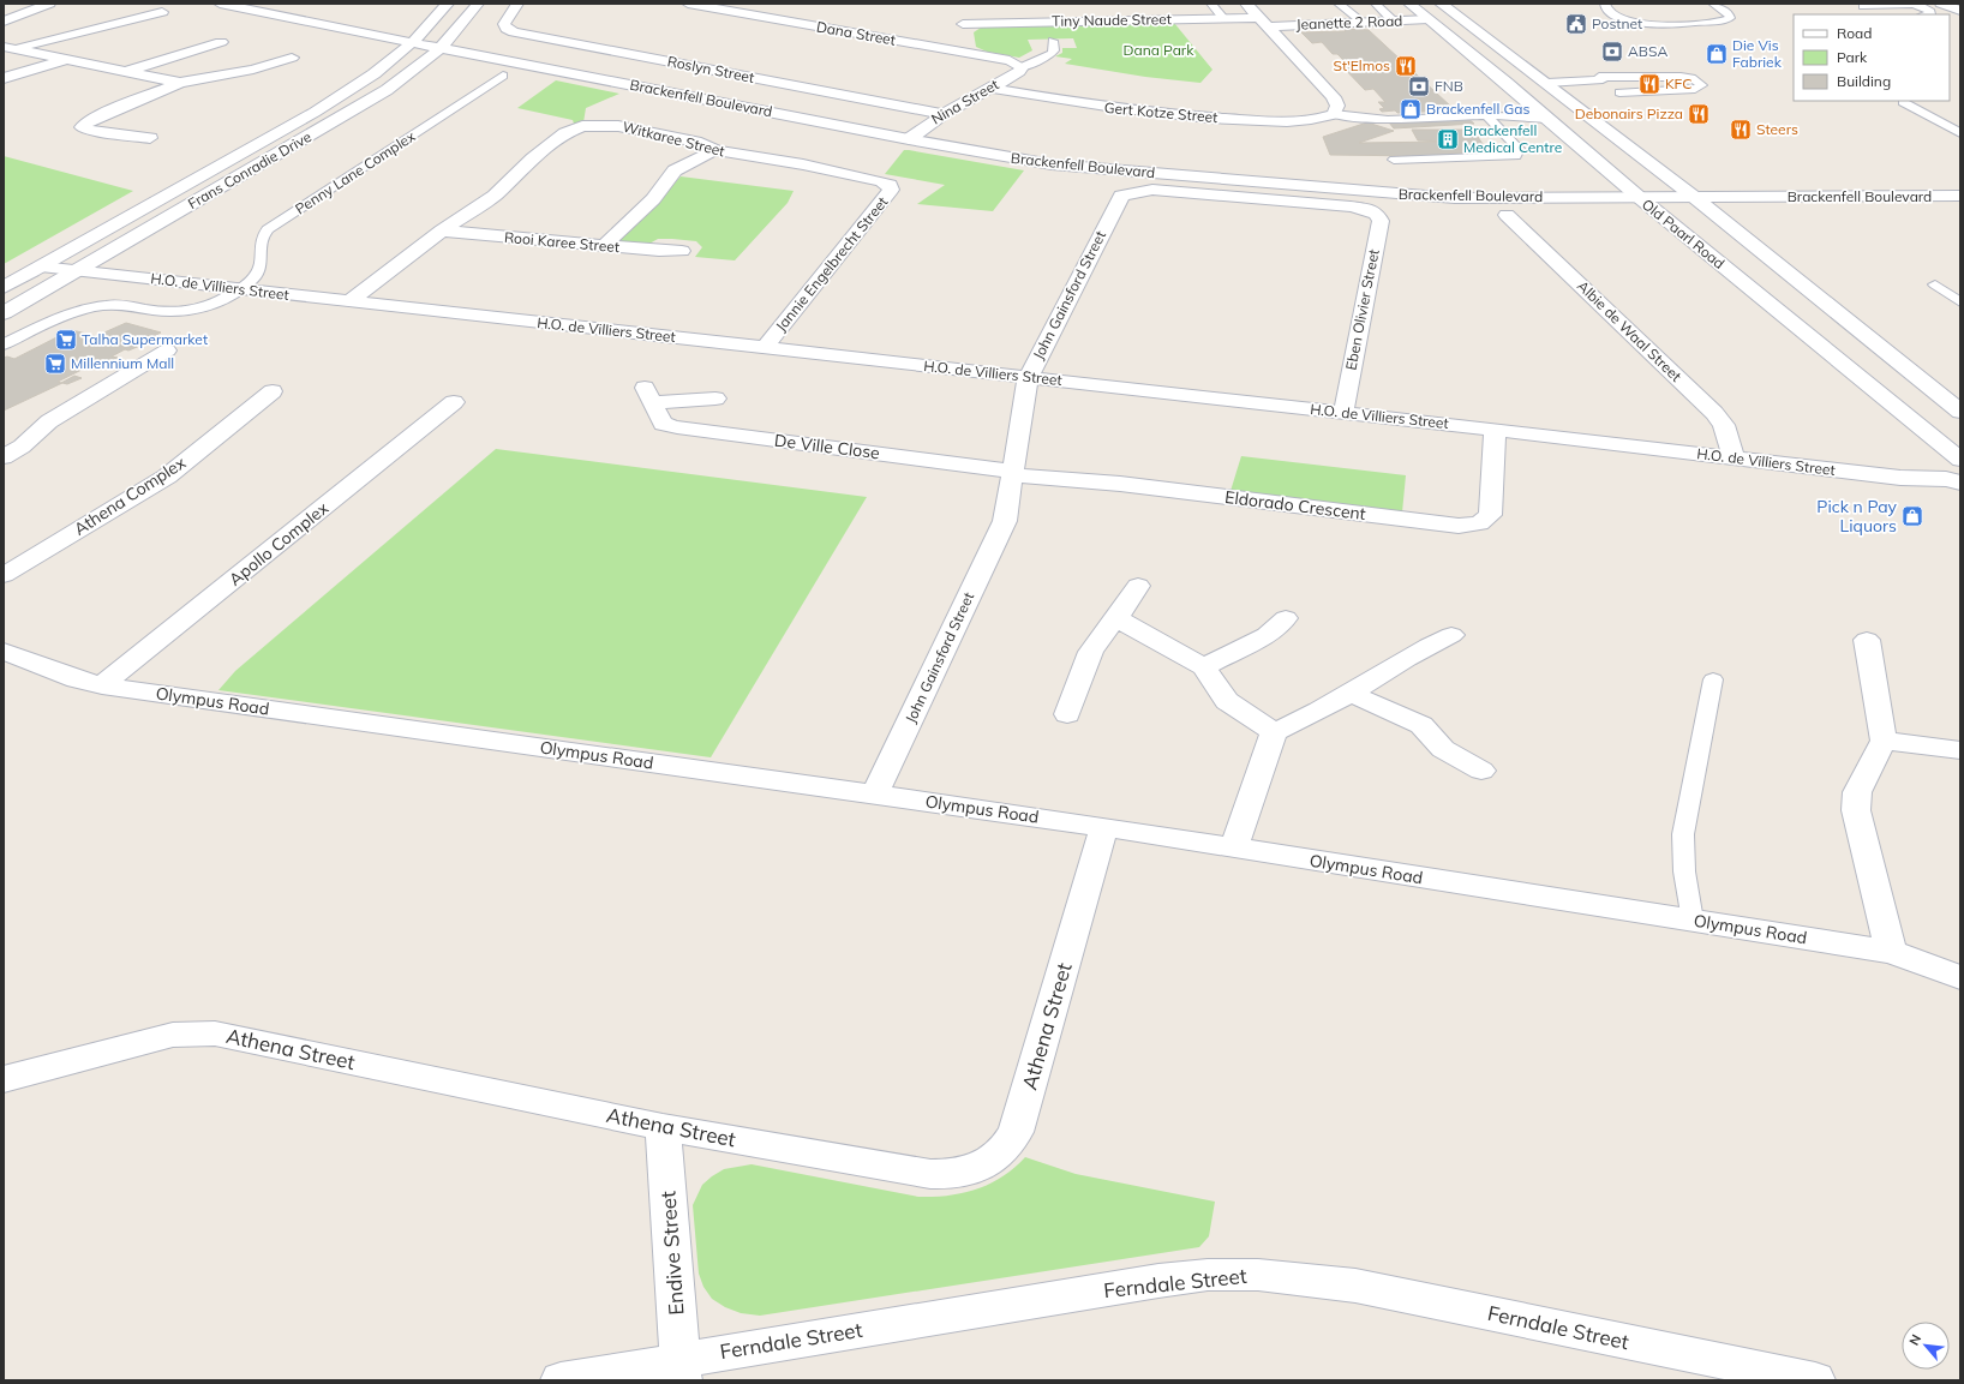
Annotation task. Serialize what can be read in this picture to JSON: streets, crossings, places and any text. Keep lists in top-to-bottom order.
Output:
{
  "streets": {
    "street": [
      "Tiny Naude Street",
      "Jeanette 2 Road",
      "Dana Street",
      "Roslyn Street",
      "Brackenfell Boulevard",
      "Nina Street",
      "Gert Kotze Street",
      "Witkaree Street",
      "Frans Conradie Drive",
      "Old Paarl Road",
      "Rooi Karee Street",
      "Jannie Engelbrecht Street",
      "H.O. de Villiers Street",
      "John Gainsford Street",
      "Eben Olivier Street",
      "Albie de Waal Street",
      "De Ville Close",
      "Athena Complex",
      "Eldorado Crescent",
      "Apollo Complex",
      "Olympus Road",
      "Athena Street",
      "Endive Street",
      "Ferndale Street"
    ],
    "lane": ["Penny Lane Complex"]
  },
  "crossings": [
    ["Tiny Naude Street", "Jeanette 2 Road"],
    ["Jeanette 2 Road", "Old Paarl Road"],
    ["Dana Street", "Nina Street"],
    ["Roslyn Street", "Nina Street"],
    ["Brackenfell Boulevard", "Nina Street"],
    ["Brackenfell Boulevard", "Frans Conradie Drive"],
    ["Brackenfell Boulevard", "Old Paarl Road"],
    ["Nina Street", "Gert Kotze Street"],
    ["Witkaree Street", "Rooi Karee Street"],
    ["Witkaree Street", "Jannie Engelbrecht Street"],
    ["Witkaree Street", "H.O. de Villiers Street"],
    ["Frans Conradie Drive", "H.O. de Villiers Street"],
    ["Penny Lane Complex", "H.O. de Villiers Street"],
    ["Jannie Engelbrecht Street", "H.O. de Villiers Street"],
    ["H.O. de Villiers Street", "John Gainsford Street"],
    ["H.O. de Villiers Street", "Eben Olivier Street"],
    ["H.O. de Villiers Street", "Albie de Waal Street"],
    ["H.O. de Villiers Street", "Eldorado Crescent"],
    ["John Gainsford Street", "Eben Olivier Street"],
    ["John Gainsford Street", "De Ville Close"],
    ["John Gainsford Street", "Eldorado Crescent"],
    ["John Gainsford Street", "Olympus Road"],
    ["De Ville Close", "Eldorado Crescent"],
    ["Apollo Complex", "Olympus Road"],
    ["Olympus Road", "Athena Street"],
    ["Athena Street", "Endive Street"],
    ["Endive Street", "Ferndale Street"]
  ],
  "parks": ["Dana Park"],
  "places": {
    "public building": ["Postnet"],
    "bank": ["ABSA", "FNB"],
    "shop": ["Die Vis Fabriek", "Brackenfell Gas", "Pick n Pay Liquors"],
    "restaurant": [
      "St'Elmos",
      "KFC",
      "Debonairs Pizza",
      "Steers"
    ],
    "building": ["Brackenfell Medical Centre"],
    "supermarket": ["Talha Supermarket", "Millennium Mall"]
  },
  "legend": ["Road", "Park", "Building"],
  "north": "top left"
}
